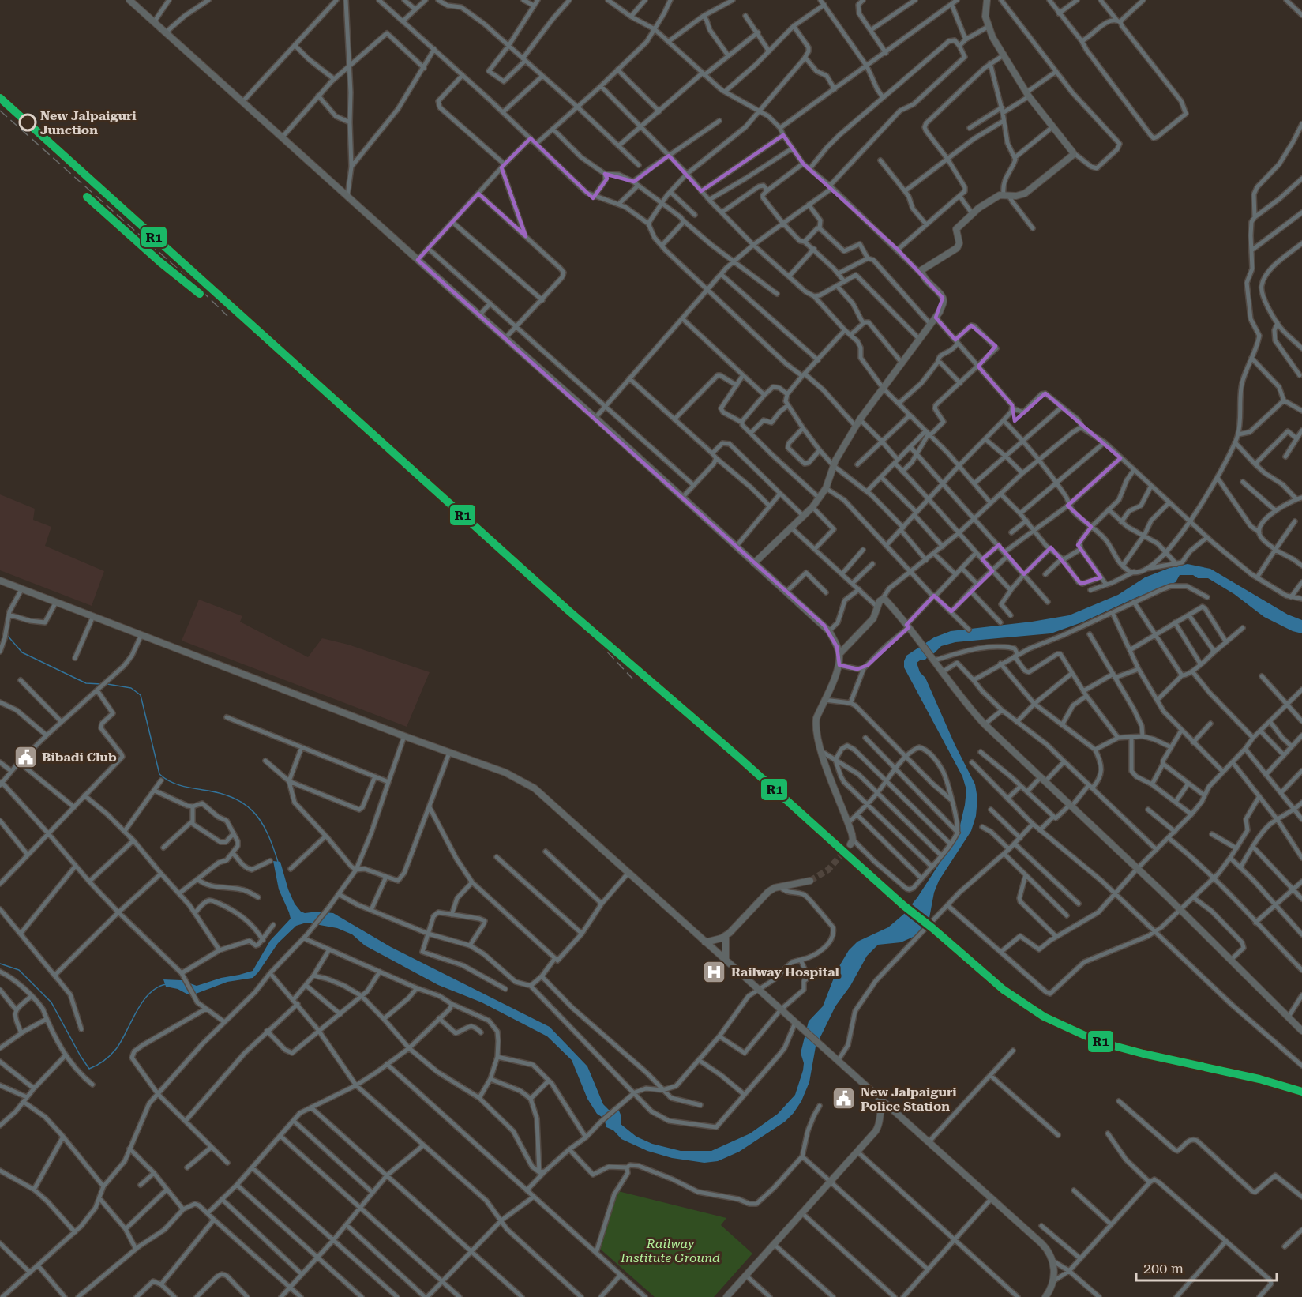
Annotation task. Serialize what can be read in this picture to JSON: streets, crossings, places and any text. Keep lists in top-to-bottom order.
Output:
{
  "parks": ["Railway Institute Ground"],
  "places": {
    "other": ["New Jalpaiguri Junction"],
    "public building": ["Bibadi Club", "New Jalpaiguri Police Station"],
    "hospital": ["Railway Hospital"]
  },
  "lines": ["transit line R1"],
  "scale_bar": "200 m"
}
